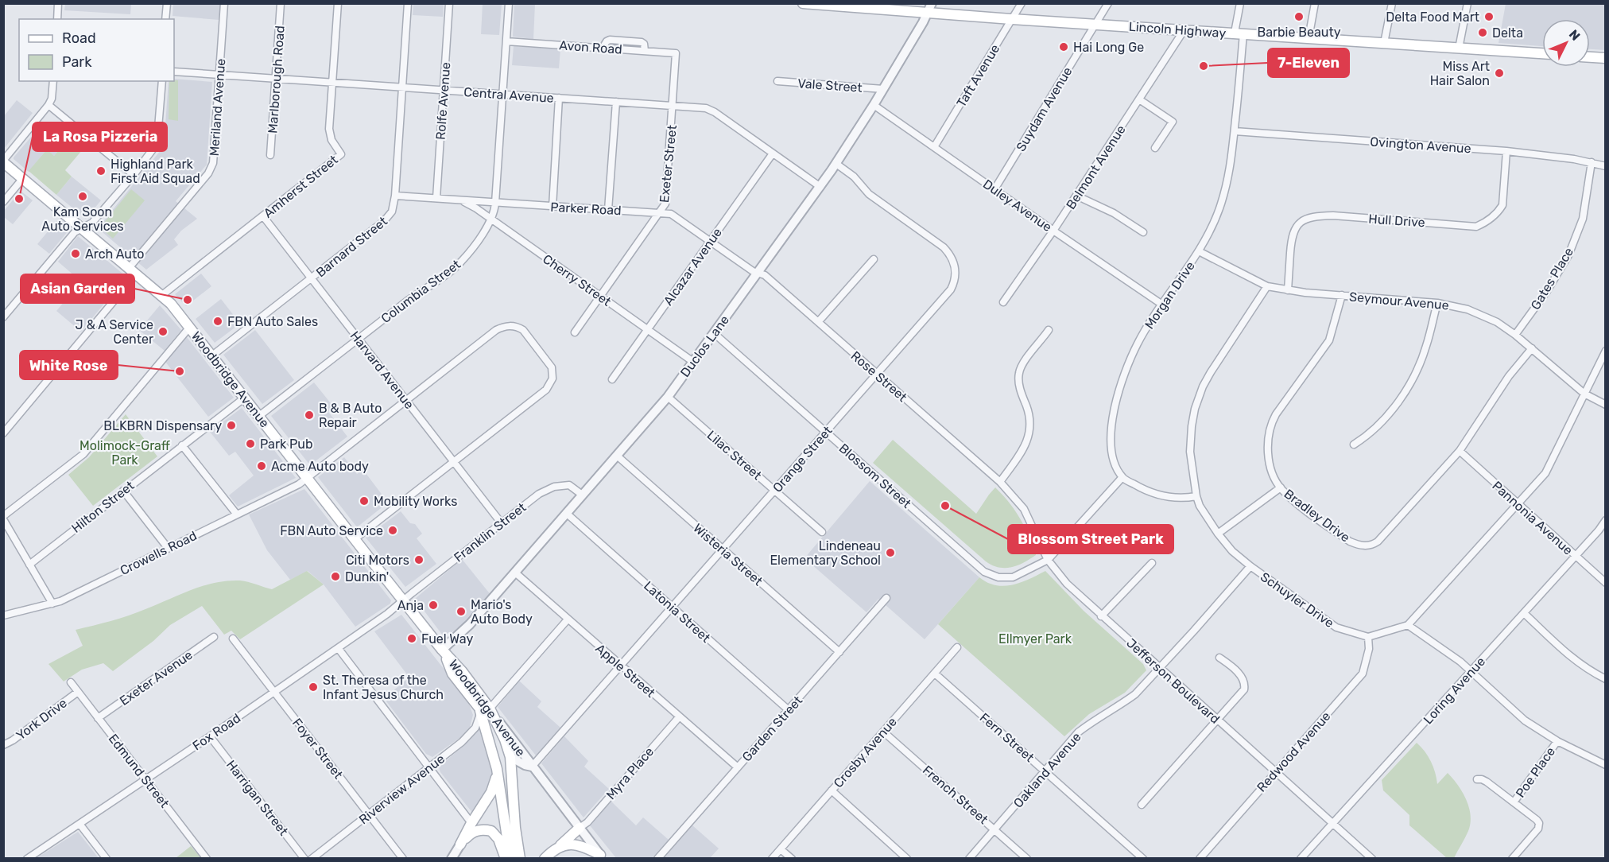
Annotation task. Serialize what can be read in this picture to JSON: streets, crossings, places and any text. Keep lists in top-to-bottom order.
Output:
{
  "streets": {
    "main road": ["Lincoln Highway", "Woodbridge Avenue"],
    "street": [
      "Avon Road",
      "Taft Avenue",
      "Marlborough Road",
      "Vale Street",
      "Central Avenue",
      "Rolfe Avenue",
      "Meriland Avenue",
      "Suydam Avenue",
      "Ovington Avenue",
      "Exeter Street",
      "Belmont Avenue",
      "Amherst Street",
      "Duley Avenue",
      "Parker Road",
      "Hull Drive",
      "Barnard Street",
      "Alcazar Avenue",
      "Gates Place",
      "Cherry Street",
      "Columbia Street",
      "Morgan Drive",
      "Seymour Avenue",
      "Duclos Lane",
      "Harvard Avenue",
      "Rose Street",
      "Lilac Street",
      "Orange Street",
      "Blossom Street",
      "Hilton Street",
      "Bradley Drive",
      "Pannonia Avenue",
      "Franklin Street",
      "Crowells Road",
      "Wisteria Street",
      "Schuyler Drive",
      "Latonia Street",
      "Apple Street",
      "Exeter Avenue",
      "Jefferson Boulevard",
      "Loring Avenue",
      "York Drive",
      "Garden Street",
      "Fox Road",
      "Fern Street",
      "Foyer Street",
      "Redwood Avenue",
      "Crosby Avenue",
      "Oakland Avenue",
      "Edmund Street",
      "Poe Place",
      "Myra Place",
      "Riverview Avenue",
      "French Street",
      "Harrigan Street"
    ]
  },
  "crossings": [
    ["Lincoln Highway", "Taft Avenue"],
    ["Lincoln Highway", "Suydam Avenue"],
    ["Lincoln Highway", "Belmont Avenue"],
    ["Lincoln Highway", "Morgan Drive"],
    ["Lincoln Highway", "Duclos Lane"],
    ["Avon Road", "Exeter Street"],
    ["Avon Road", "Columbia Street"],
    ["Taft Avenue", "Duley Avenue"],
    ["Marlborough Road", "Central Avenue"],
    ["Vale Street", "Duclos Lane"],
    ["Central Avenue", "Rolfe Avenue"],
    ["Central Avenue", "Meriland Avenue"],
    ["Central Avenue", "Exeter Street"],
    ["Central Avenue", "Amherst Street"],
    ["Central Avenue", "Barnard Street"],
    ["Central Avenue", "Alcazar Avenue"],
    ["Central Avenue", "Columbia Street"],
    ["Central Avenue", "Duclos Lane"],
    ["Rolfe Avenue", "Parker Road"],
    ["Meriland Avenue", "Woodbridge Avenue"],
    ["Suydam Avenue", "Duley Avenue"],
    ["Ovington Avenue", "Hull Drive"],
    ["Ovington Avenue", "Gates Place"],
    ["Ovington Avenue", "Morgan Drive"],
    ["Exeter Street", "Parker Road"],
    ["Exeter Street", "Cherry Street"],
    ["Belmont Avenue", "Duley Avenue"],
    ["Amherst Street", "Harvard Avenue"],
    ["Amherst Street", "Woodbridge Avenue"],
    ["Duley Avenue", "Morgan Drive"],
    ["Duley Avenue", "Duclos Lane"],
    ["Parker Road", "Barnard Street"],
    ["Parker Road", "Alcazar Avenue"],
    ["Parker Road", "Cherry Street"],
    ["Parker Road", "Columbia Street"],
    ["Parker Road", "Duclos Lane"],
    ["Parker Road", "Rose Street"],
    ["Hull Drive", "Seymour Avenue"],
    ["Barnard Street", "Harvard Avenue"],
    ["Barnard Street", "Woodbridge Avenue"],
    ["Alcazar Avenue", "Cherry Street"],
    ["Gates Place", "Seymour Avenue"],
    ["Cherry Street", "Columbia Street"],
    ["Cherry Street", "Duclos Lane"],
    ["Columbia Street", "Harvard Avenue"],
    ["Columbia Street", "Woodbridge Avenue"],
    ["Morgan Drive", "Seymour Avenue"],
    ["Seymour Avenue", "Bradley Drive"],
    ["Seymour Avenue", "Schuyler Drive"],
    ["Duclos Lane", "Rose Street"],
    ["Duclos Lane", "Woodbridge Avenue"],
    ["Duclos Lane", "Lilac Street"],
    ["Duclos Lane", "Orange Street"],
    ["Duclos Lane", "Blossom Street"],
    ["Duclos Lane", "Franklin Street"],
    ["Duclos Lane", "Wisteria Street"],
    ["Duclos Lane", "Latonia Street"],
    ["Duclos Lane", "Apple Street"],
    ["Harvard Avenue", "Franklin Street"],
    ["Harvard Avenue", "Crowells Road"],
    ["Rose Street", "Orange Street"],
    ["Rose Street", "Jefferson Boulevard"],
    ["Woodbridge Avenue", "Orange Street"],
    ["Woodbridge Avenue", "Hilton Street"],
    ["Woodbridge Avenue", "Franklin Street"],
    ["Woodbridge Avenue", "Crowells Road"],
    ["Woodbridge Avenue", "Fox Road"],
    ["Woodbridge Avenue", "Myra Place"],
    ["Woodbridge Avenue", "Riverview Avenue"],
    ["Lilac Street", "Orange Street"],
    ["Orange Street", "Blossom Street"],
    ["Orange Street", "Wisteria Street"],
    ["Orange Street", "Latonia Street"],
    ["Orange Street", "Apple Street"],
    ["Blossom Street", "Jefferson Boulevard"],
    ["Bradley Drive", "Pannonia Avenue"],
    ["Pannonia Avenue", "Loring Avenue"],
    ["Franklin Street", "Fox Road"],
    ["Wisteria Street", "Garden Street"],
    ["Schuyler Drive", "Redwood Avenue"],
    ["Schuyler Drive", "Oakland Avenue"],
    ["Latonia Street", "Garden Street"],
    ["Apple Street", "Garden Street"],
    ["Apple Street", "Myra Place"],
    ["Apple Street", "Riverview Avenue"],
    ["Exeter Avenue", "Edmund Street"],
    ["Jefferson Boulevard", "Loring Avenue"],
    ["Jefferson Boulevard", "Redwood Avenue"],
    ["Jefferson Boulevard", "Oakland Avenue"],
    ["York Drive", "Edmund Street"],
    ["Fox Road", "Foyer Street"],
    ["Fox Road", "Edmund Street"],
    ["Fox Road", "Harrigan Street"],
    ["Fern Street", "Crosby Avenue"],
    ["Fern Street", "Oakland Avenue"],
    ["Foyer Street", "Riverview Avenue"],
    ["Crosby Avenue", "French Street"],
    ["Oakland Avenue", "French Street"]
  ],
  "parks": ["Molimock-Graff Park", "Ellmyer Park"],
  "places": [
    "Barbie Beauty",
    "Delta Food Mart",
    "Delta",
    "Hai Long Ge",
    "7-Eleven",
    "Miss Art Hair Salon",
    "Highland Park First Aid Squad",
    "Kam Soon Auto Services",
    "La Rosa Pizzeria",
    "Arch Auto",
    "Asian Garden",
    "FBN Auto Sales",
    "J & A Service Center",
    "White Rose",
    "B & B Auto Repair",
    "BLKBRN Dispensary",
    "Park Pub",
    "Acme Auto body",
    "Mobility Works",
    "Blossom Street Park",
    "FBN Auto Service",
    "Lindeneau Elementary School",
    "Citi Motors",
    "Dunkin'",
    "Anja",
    "Mario's Auto Body",
    "Fuel Way",
    "St. Theresa of the Infant Jesus Church"
  ],
  "legend": ["Road", "Park"],
  "north": "top right"
}
